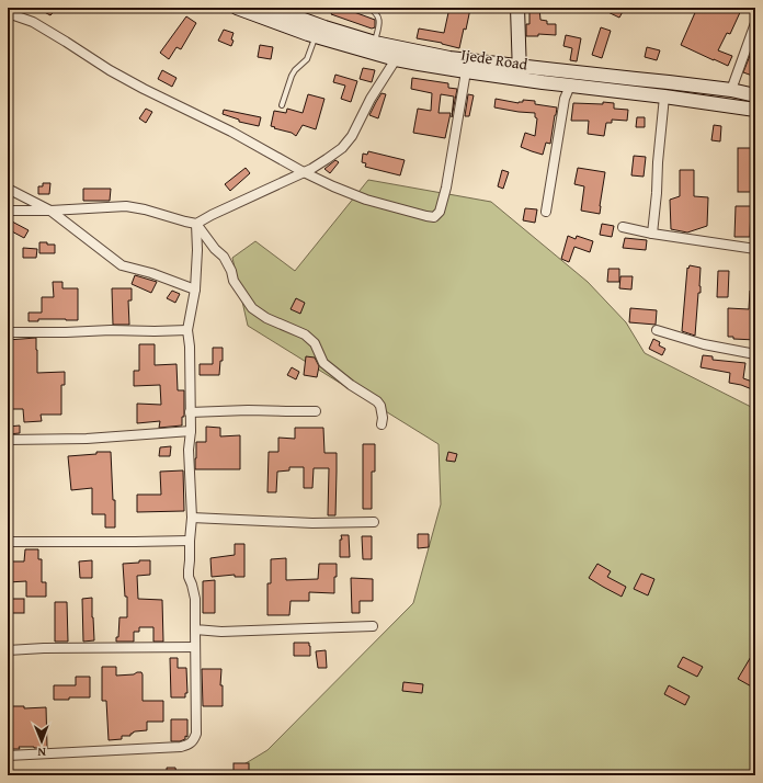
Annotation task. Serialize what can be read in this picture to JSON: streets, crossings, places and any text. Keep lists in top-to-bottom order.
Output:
{
  "streets": {
    "main road": ["Ijede Road"]
  },
  "north": "bottom"
}
